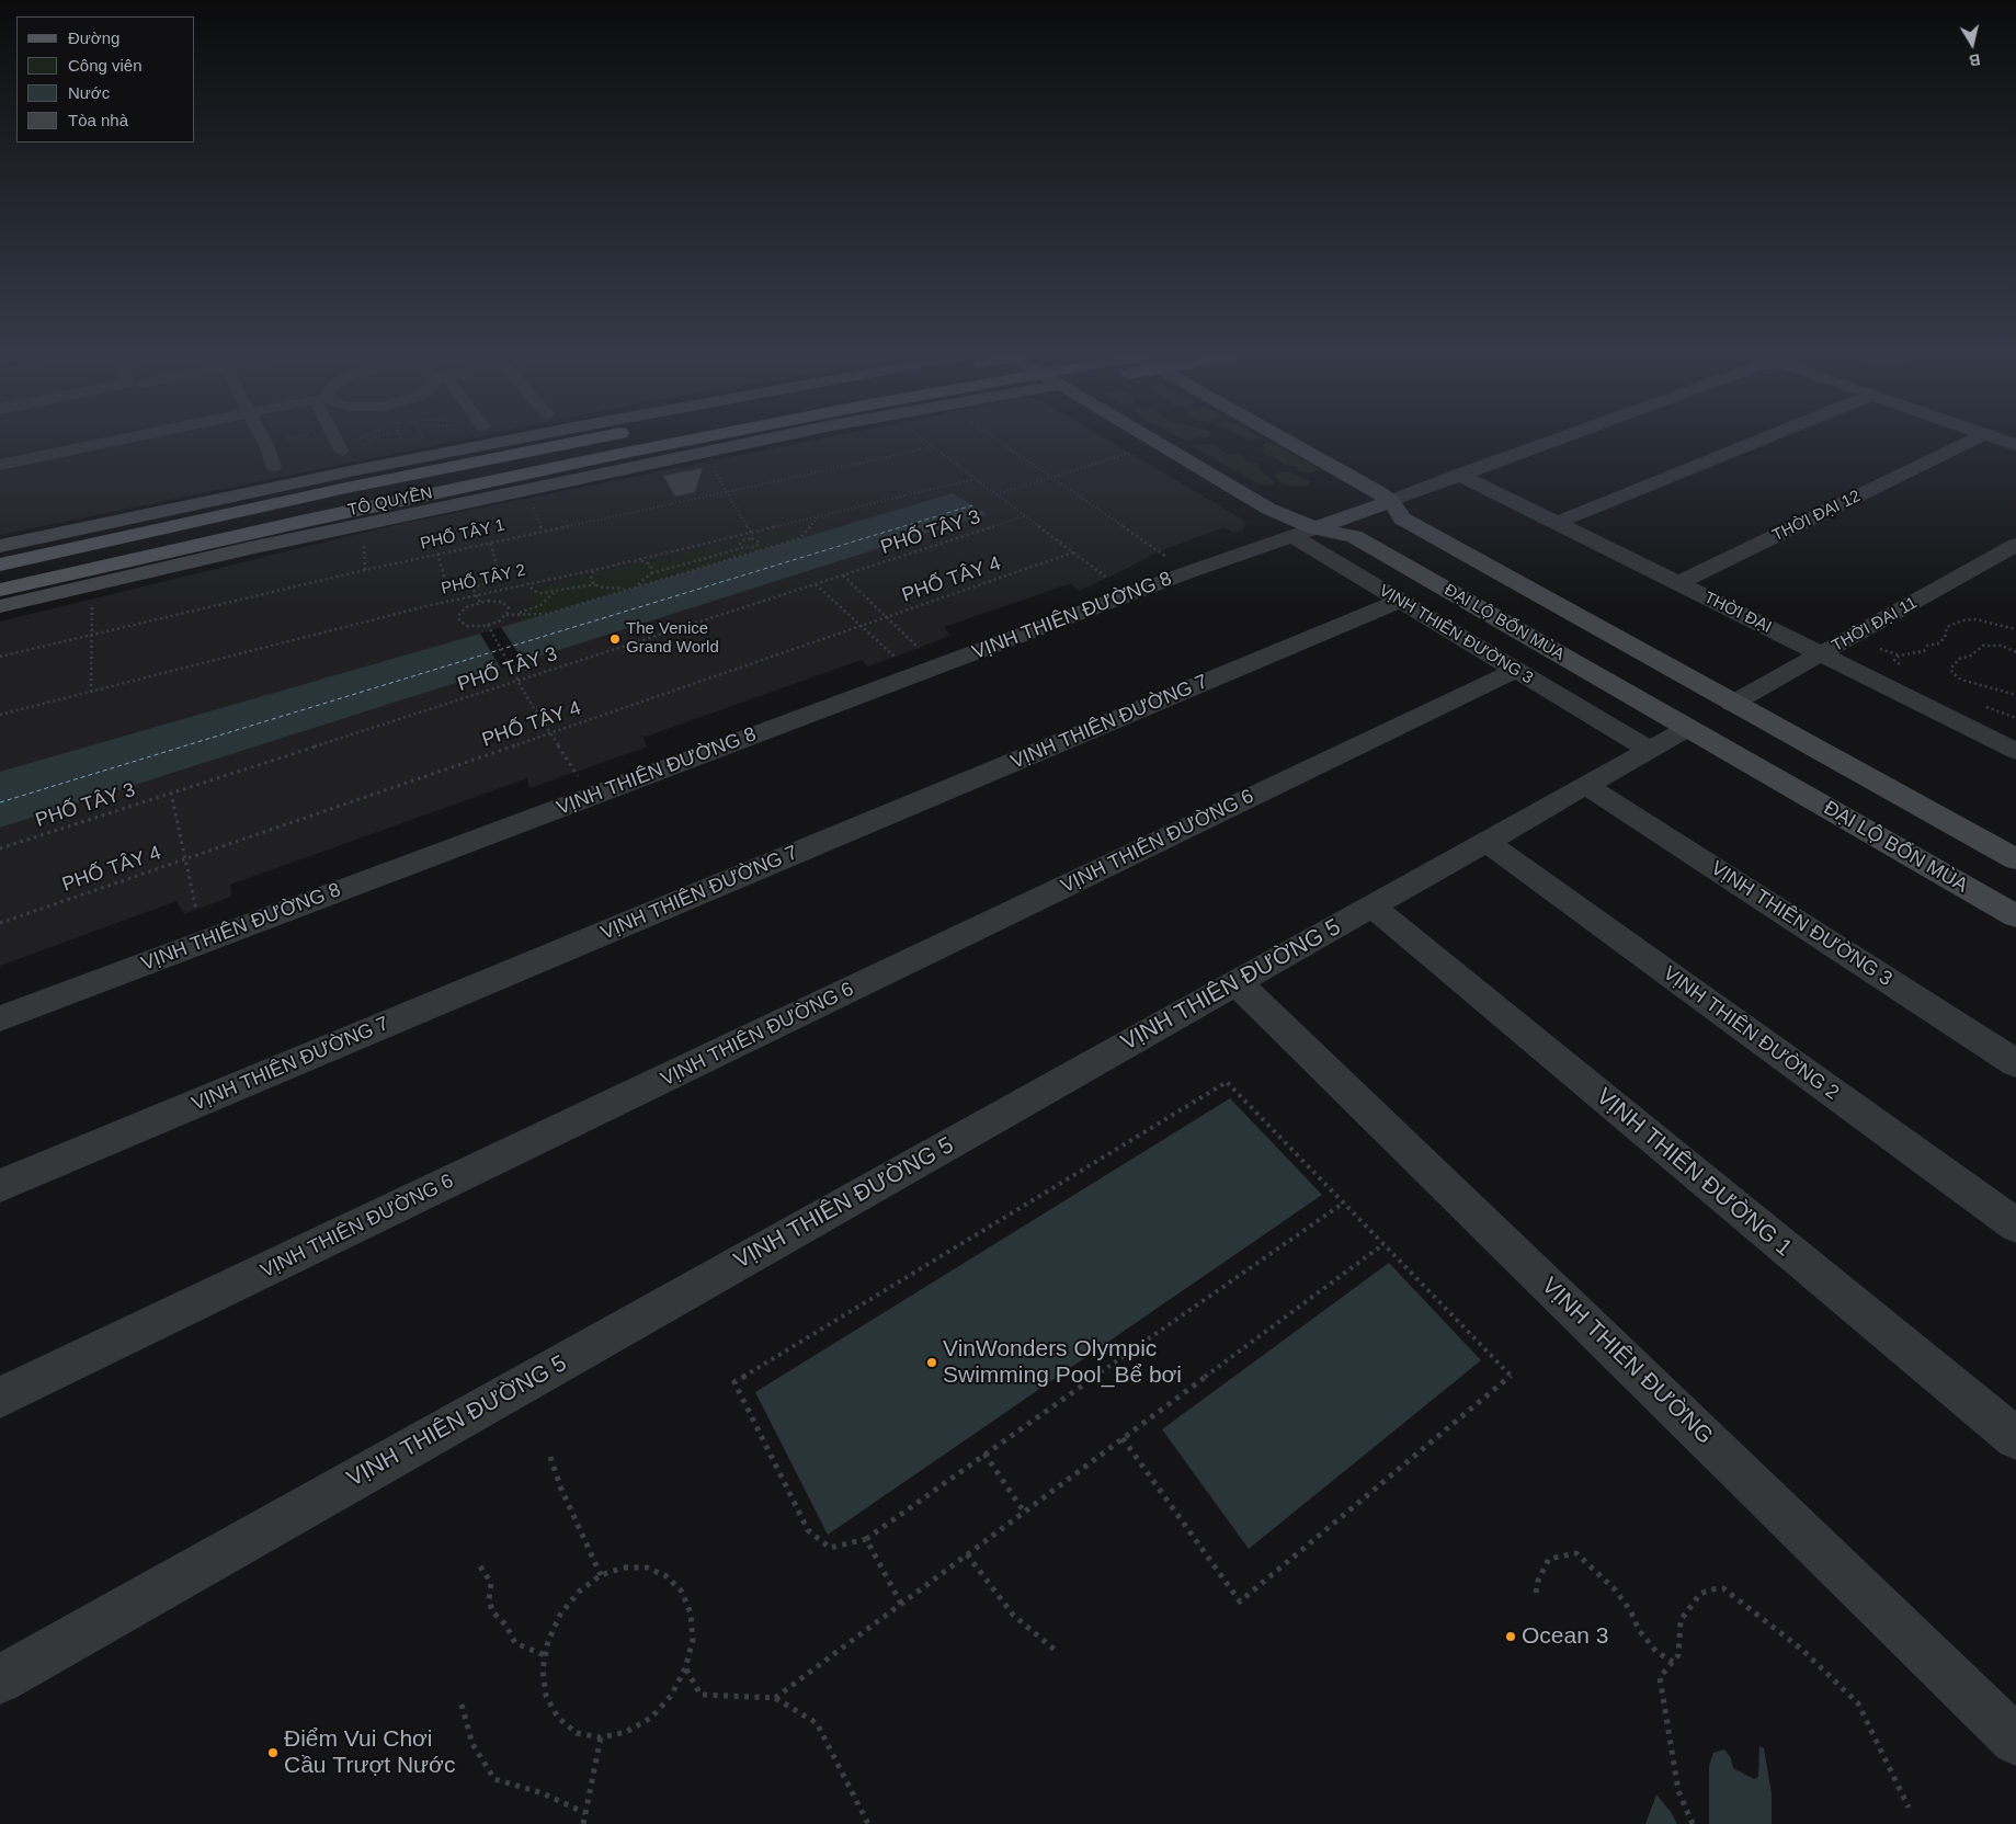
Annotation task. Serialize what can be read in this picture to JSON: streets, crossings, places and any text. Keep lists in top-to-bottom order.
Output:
{
  "streets": {
    "main road": ["TÔ QUYỀN", "ĐẠI LỘ BỐN MÙA"],
    "street": [
      "THỜI ĐẠI 12",
      "THỜI ĐẠI",
      "VỊNH THIÊN ĐƯỜNG 8",
      "THỜI ĐẠI 11",
      "VỊNH THIÊN ĐƯỜNG 3",
      "VỊNH THIÊN ĐƯỜNG 7",
      "VỊNH THIÊN ĐƯỜNG 6",
      "VỊNH THIÊN ĐƯỜNG 5",
      "VỊNH THIÊN ĐƯỜNG 2",
      "VỊNH THIÊN ĐƯỜNG 1",
      "VỊNH THIÊN ĐƯỜNG"
    ],
    "path": [
      "PHỐ TÂY 3",
      "PHỐ TÂY 1",
      "PHỐ TÂY 2",
      "PHỐ TÂY 4"
    ]
  },
  "crossings": [
    ["THỜI ĐẠI 12", "THỜI ĐẠI"],
    ["THỜI ĐẠI", "THỜI ĐẠI 11"],
    ["VỊNH THIÊN ĐƯỜNG 8", "ĐẠI LỘ BỐN MÙA"],
    ["VỊNH THIÊN ĐƯỜNG 8", "VỊNH THIÊN ĐƯỜNG 3"],
    ["ĐẠI LỘ BỐN MÙA", "VỊNH THIÊN ĐƯỜNG 5"],
    ["VỊNH THIÊN ĐƯỜNG 3", "VỊNH THIÊN ĐƯỜNG 7"],
    ["VỊNH THIÊN ĐƯỜNG 3", "VỊNH THIÊN ĐƯỜNG 6"],
    ["VỊNH THIÊN ĐƯỜNG 3", "VỊNH THIÊN ĐƯỜNG 5"],
    ["VỊNH THIÊN ĐƯỜNG 5", "VỊNH THIÊN ĐƯỜNG 2"],
    ["VỊNH THIÊN ĐƯỜNG 5", "VỊNH THIÊN ĐƯỜNG 1"],
    ["VỊNH THIÊN ĐƯỜNG 5", "VỊNH THIÊN ĐƯỜNG"]
  ],
  "places": [
    "The Venice Grand World",
    "VinWonders Olympic Swimming Pool_Bể bơi",
    "Ocean 3",
    "Điểm Vui Chơi Cầu Trượt Nước"
  ],
  "legend": [
    "Đường",
    "Công viên",
    "Nước",
    "Tòa nhà"
  ],
  "north": "bottom"
}
